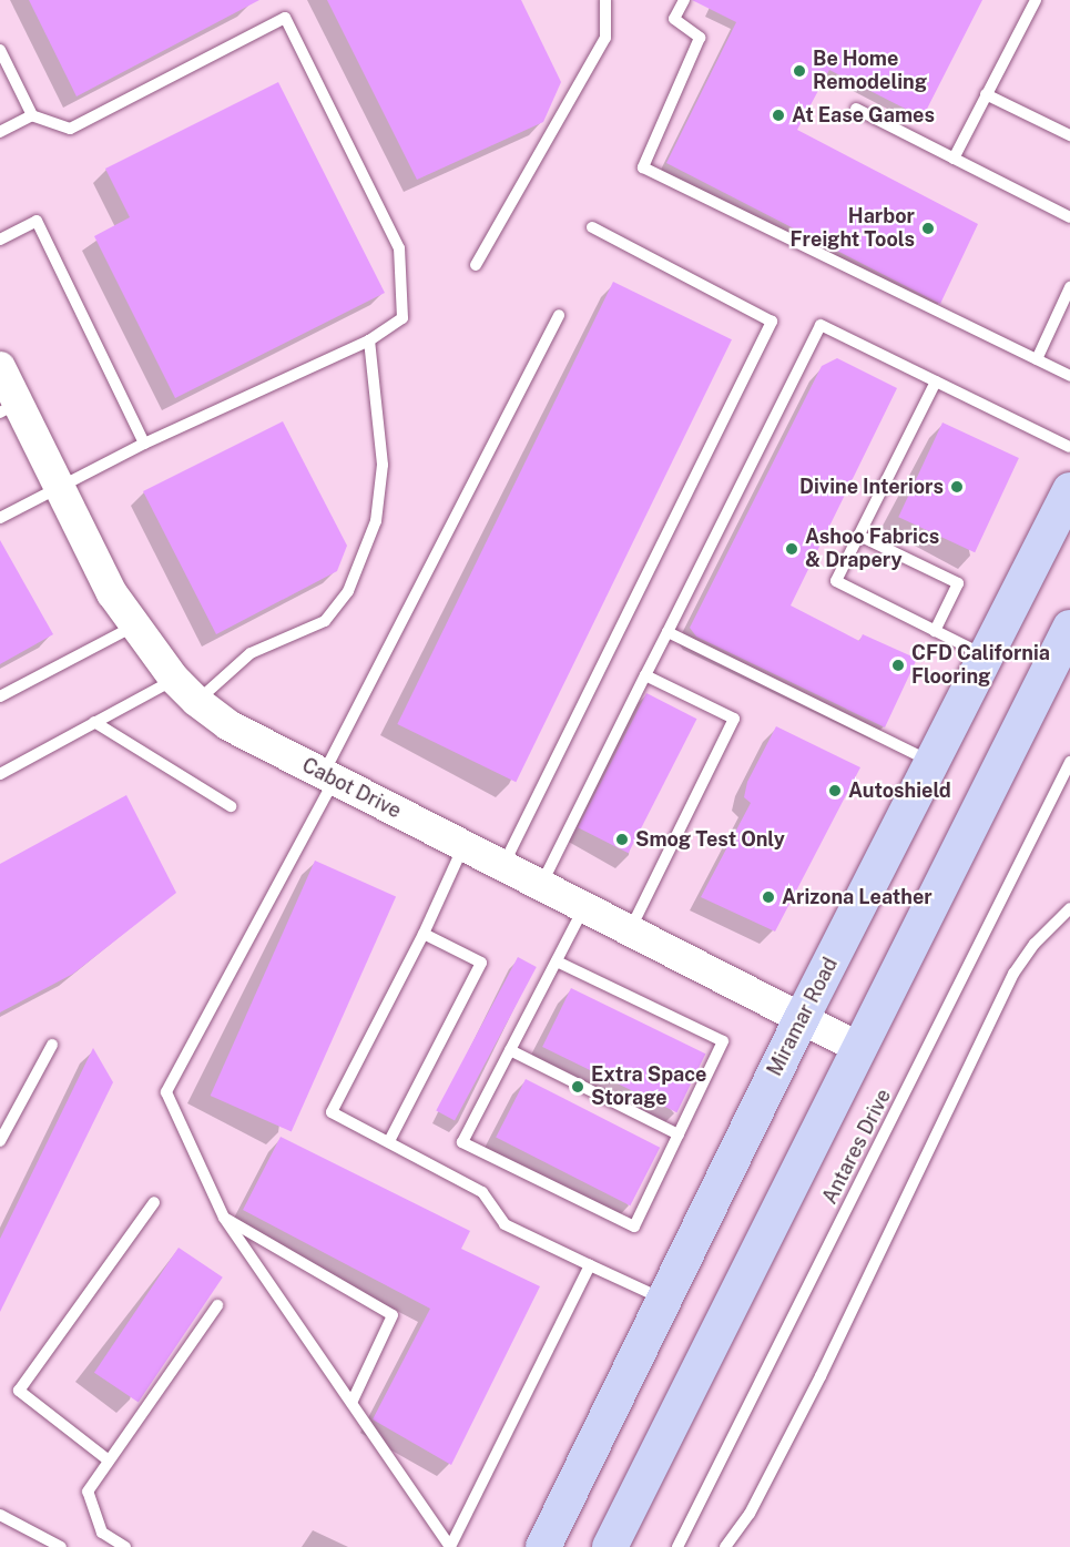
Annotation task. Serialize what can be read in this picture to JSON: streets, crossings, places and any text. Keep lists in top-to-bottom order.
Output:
{
  "streets": {
    "main road": ["Miramar Road"],
    "street": ["Cabot Drive"],
    "lane": ["Antares Drive"]
  },
  "crossings": [
    ["Cabot Drive", "Miramar Road"]
  ],
  "places": [
    "Be Home Remodeling",
    "At Ease Games",
    "Harbor Freight Tools",
    "Divine Interiors",
    "Ashoo Fabrics & Drapery",
    "CFD California Flooring",
    "Autoshield",
    "Smog Test Only",
    "Arizona Leather",
    "Extra Space Storage"
  ]
}
